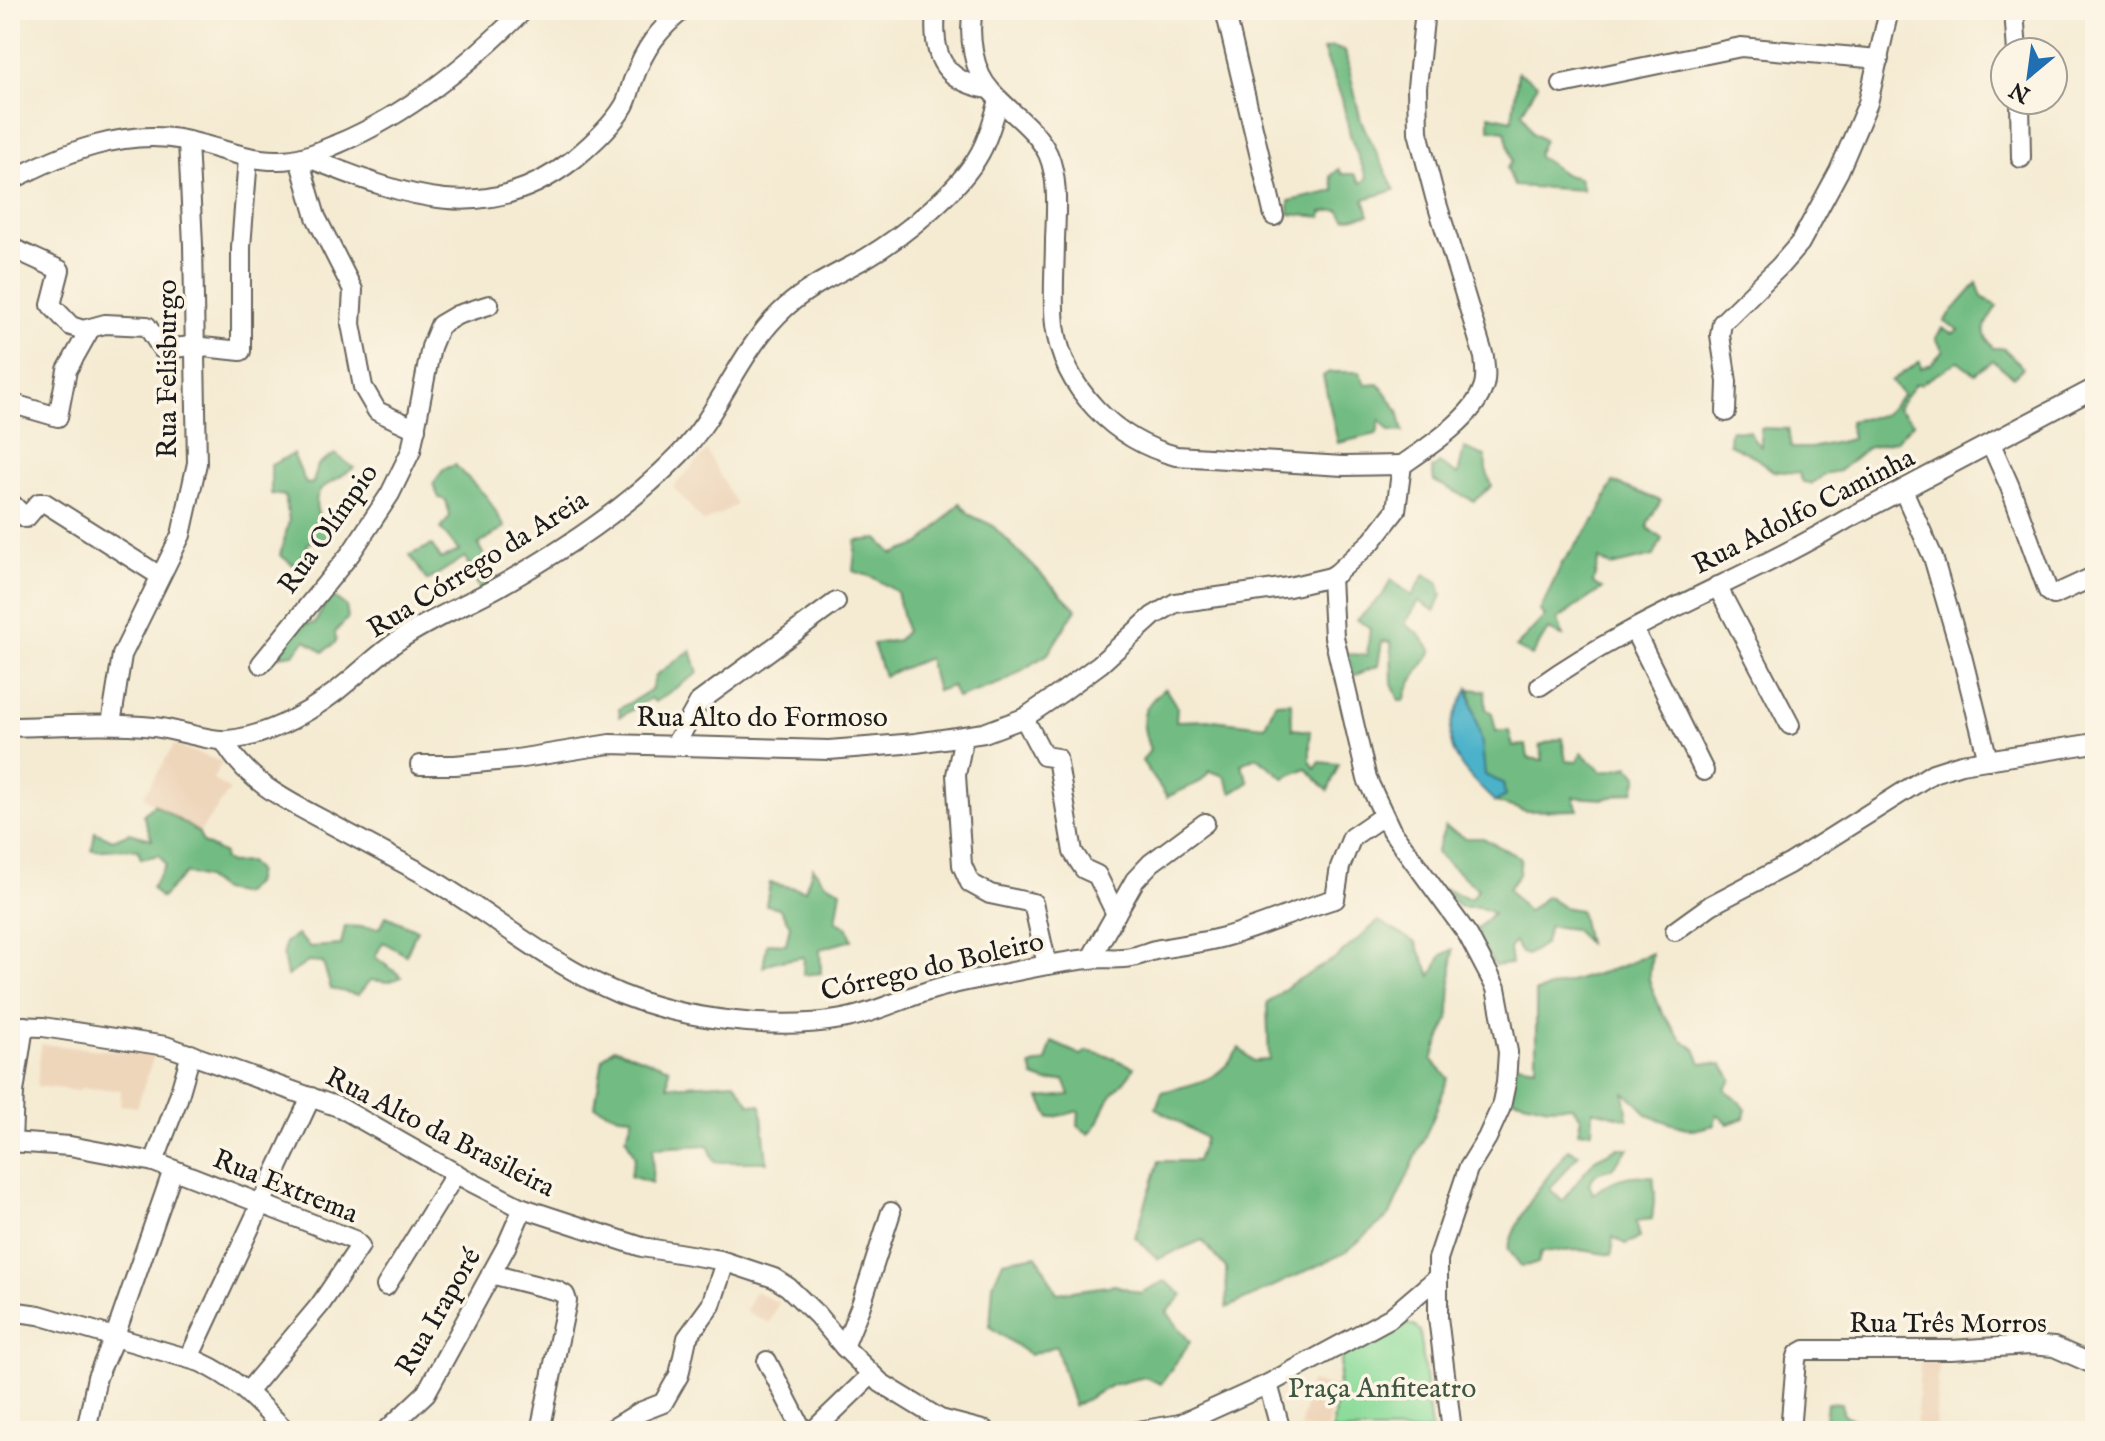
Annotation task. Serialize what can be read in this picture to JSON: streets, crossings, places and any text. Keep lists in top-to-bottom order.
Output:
{
  "streets": {
    "street": [
      "Rua Felisburgo",
      "Rua Adolfo Caminha",
      "Rua Olímpio",
      "Rua Córrego da Areia",
      "Rua Alto do Formoso",
      "Córrego do Boleiro",
      "Rua Alto da Brasileira",
      "Rua Extrema",
      "Rua Iraporé",
      "Rua Três Morros"
    ]
  },
  "crossings": [
    ["Rua Felisburgo", "Rua Córrego da Areia"],
    ["Rua Córrego da Areia", "Córrego do Boleiro"],
    ["Rua Alto da Brasileira", "Rua Iraporé"]
  ],
  "parks": ["Praça Anfiteatro"],
  "north": "bottom left"
}
